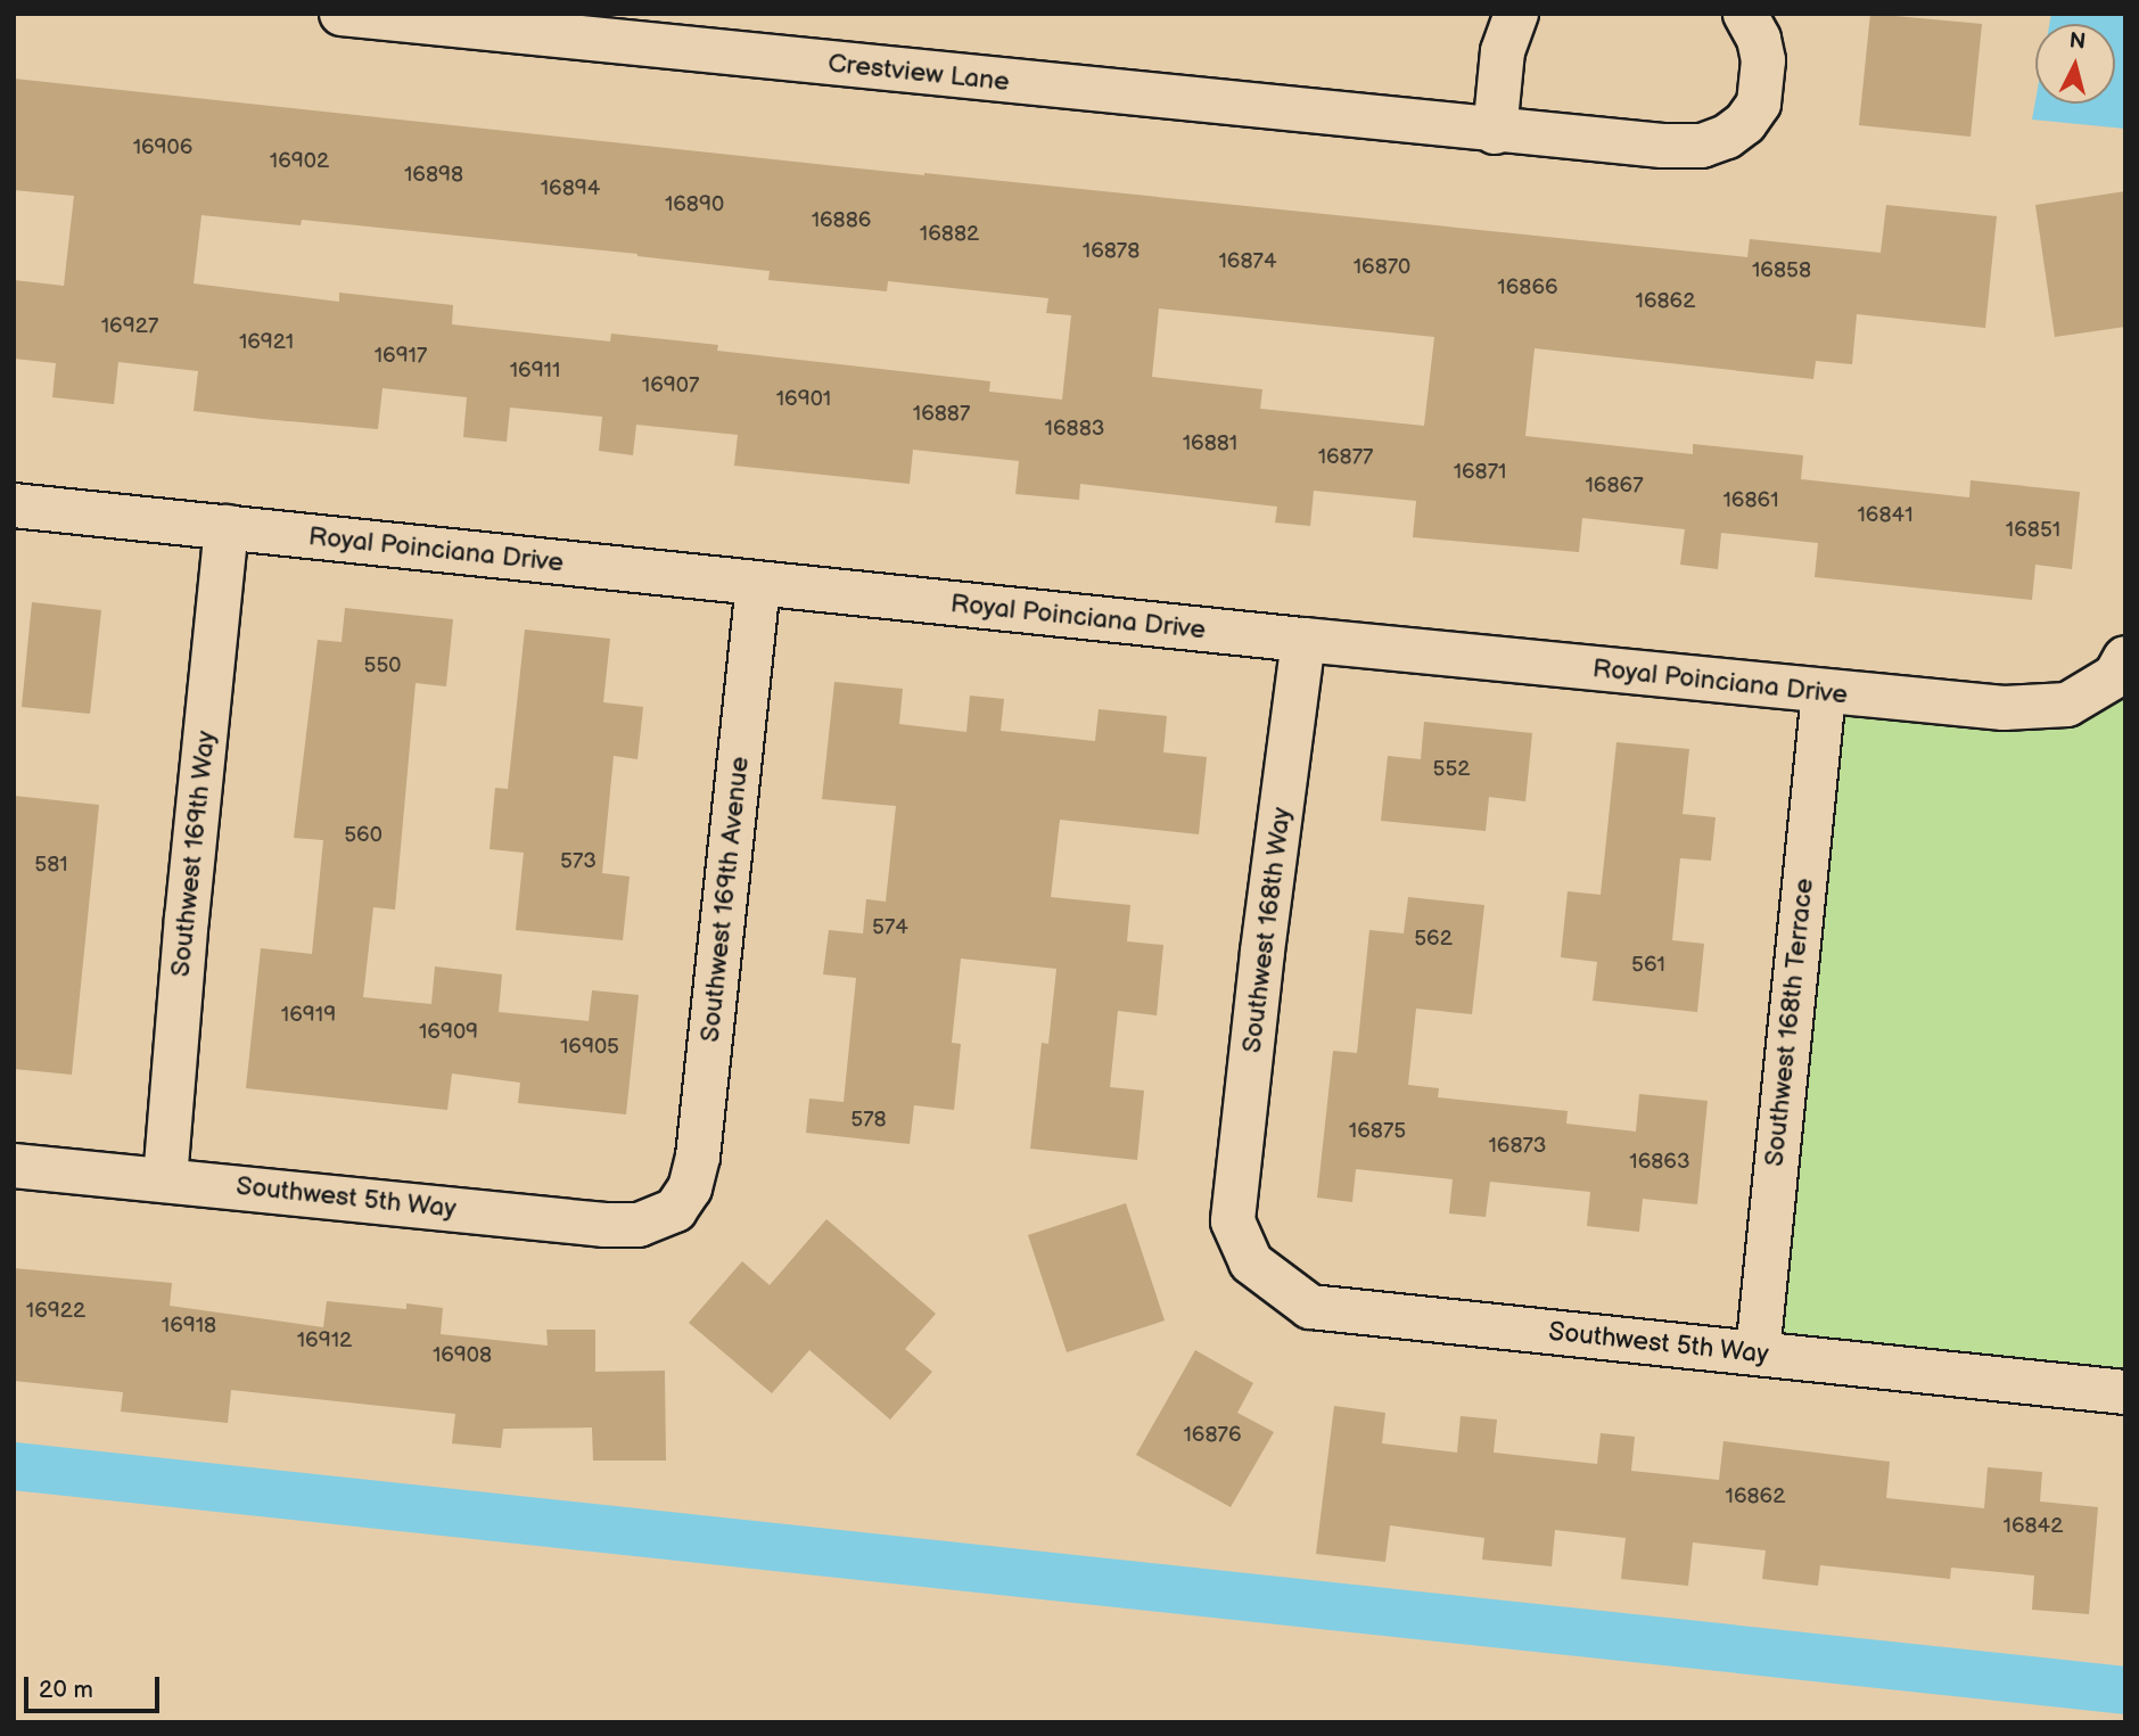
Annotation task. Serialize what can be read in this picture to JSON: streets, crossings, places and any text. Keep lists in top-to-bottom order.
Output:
{
  "streets": {
    "street": [
      "Crestview Lane",
      "Royal Poinciana Drive",
      "Southwest 169th Way",
      "Southwest 169th Avenue",
      "Southwest 168th Way",
      "Southwest 168th Terrace",
      "Southwest 5th Way"
    ]
  },
  "crossings": [
    ["Royal Poinciana Drive", "Southwest 169th Way"],
    ["Royal Poinciana Drive", "Southwest 169th Avenue"],
    ["Royal Poinciana Drive", "Southwest 168th Way"],
    ["Royal Poinciana Drive", "Southwest 168th Terrace"],
    ["Southwest 169th Way", "Southwest 5th Way"],
    ["Southwest 169th Avenue", "Southwest 5th Way"],
    ["Southwest 168th Way", "Southwest 5th Way"],
    ["Southwest 168th Terrace", "Southwest 5th Way"]
  ],
  "house_numbers": [
    "16906",
    "16902",
    "16898",
    "16894",
    "16890",
    "16886",
    "16882",
    "16878",
    "16874",
    "16870",
    "16858",
    "16866",
    "16862",
    "16927",
    "16921",
    "16917",
    "16911",
    "16907",
    "16901",
    "16887",
    "16883",
    "16881",
    "16877",
    "16871",
    "16867",
    "16861",
    "16841",
    "16851",
    "550",
    "552",
    "560",
    "573",
    "581",
    "574",
    "562",
    "561",
    "16919",
    "16909",
    "16905",
    "578",
    "16875",
    "16873",
    "16863",
    "16922",
    "16918",
    "16912",
    "16908",
    "16876",
    "16862",
    "16842"
  ],
  "scale_bar": "20 m",
  "north": "top"
}
